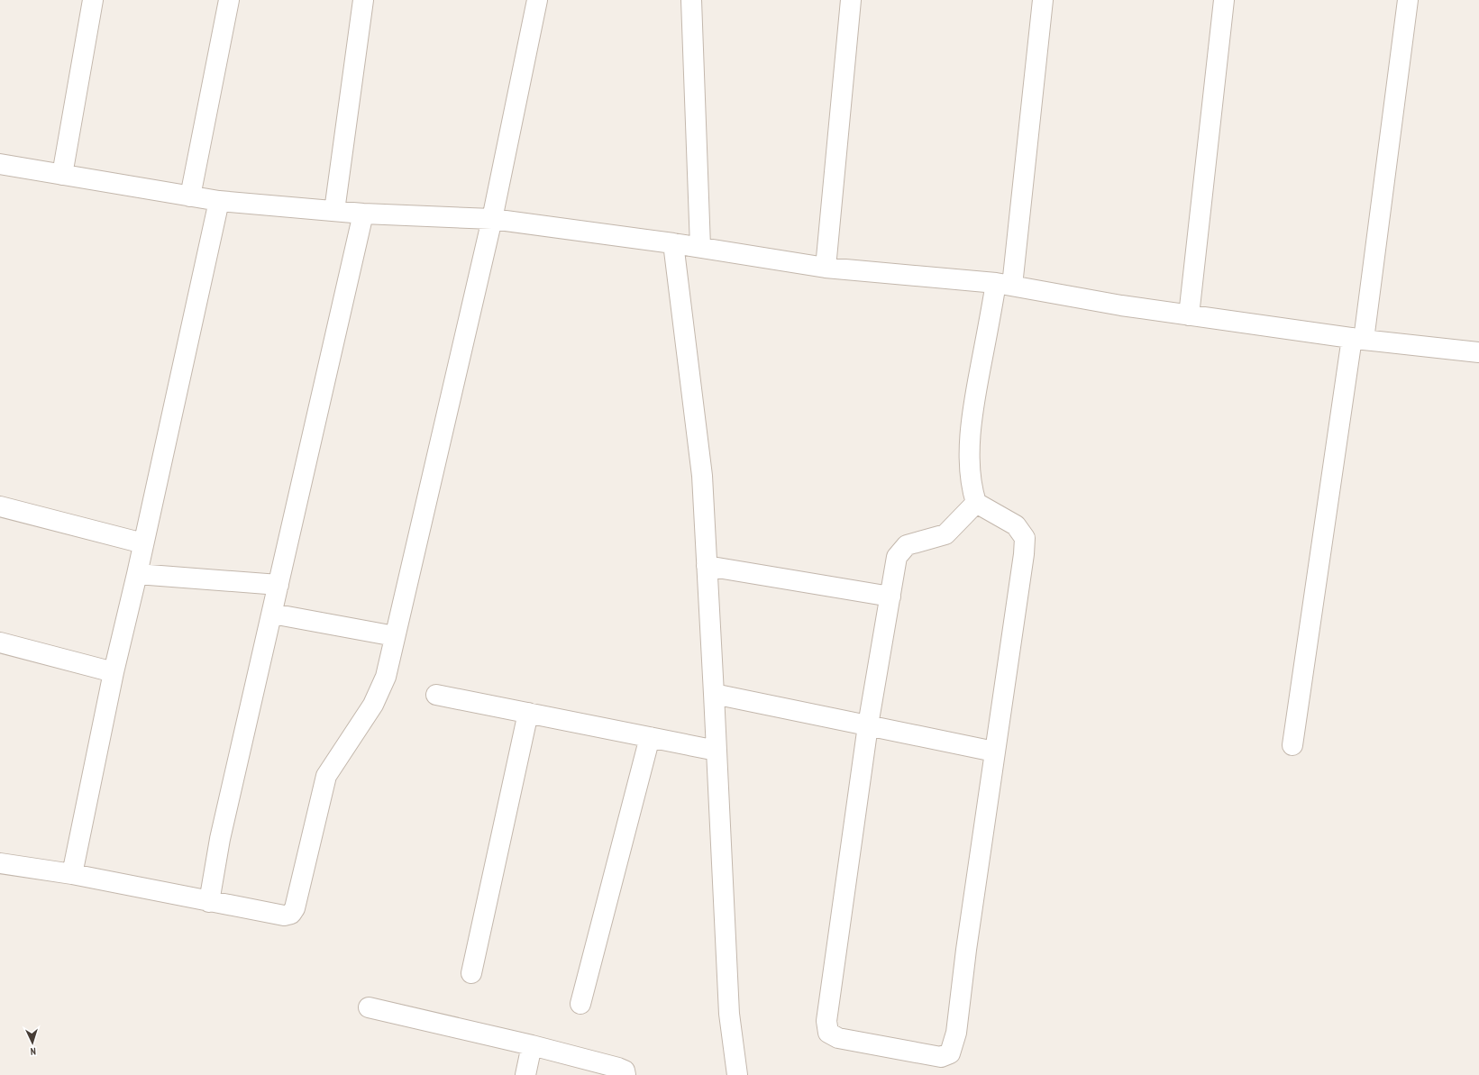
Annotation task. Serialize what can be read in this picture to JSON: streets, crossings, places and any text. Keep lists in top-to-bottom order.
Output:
{
  "north": "bottom"
}
